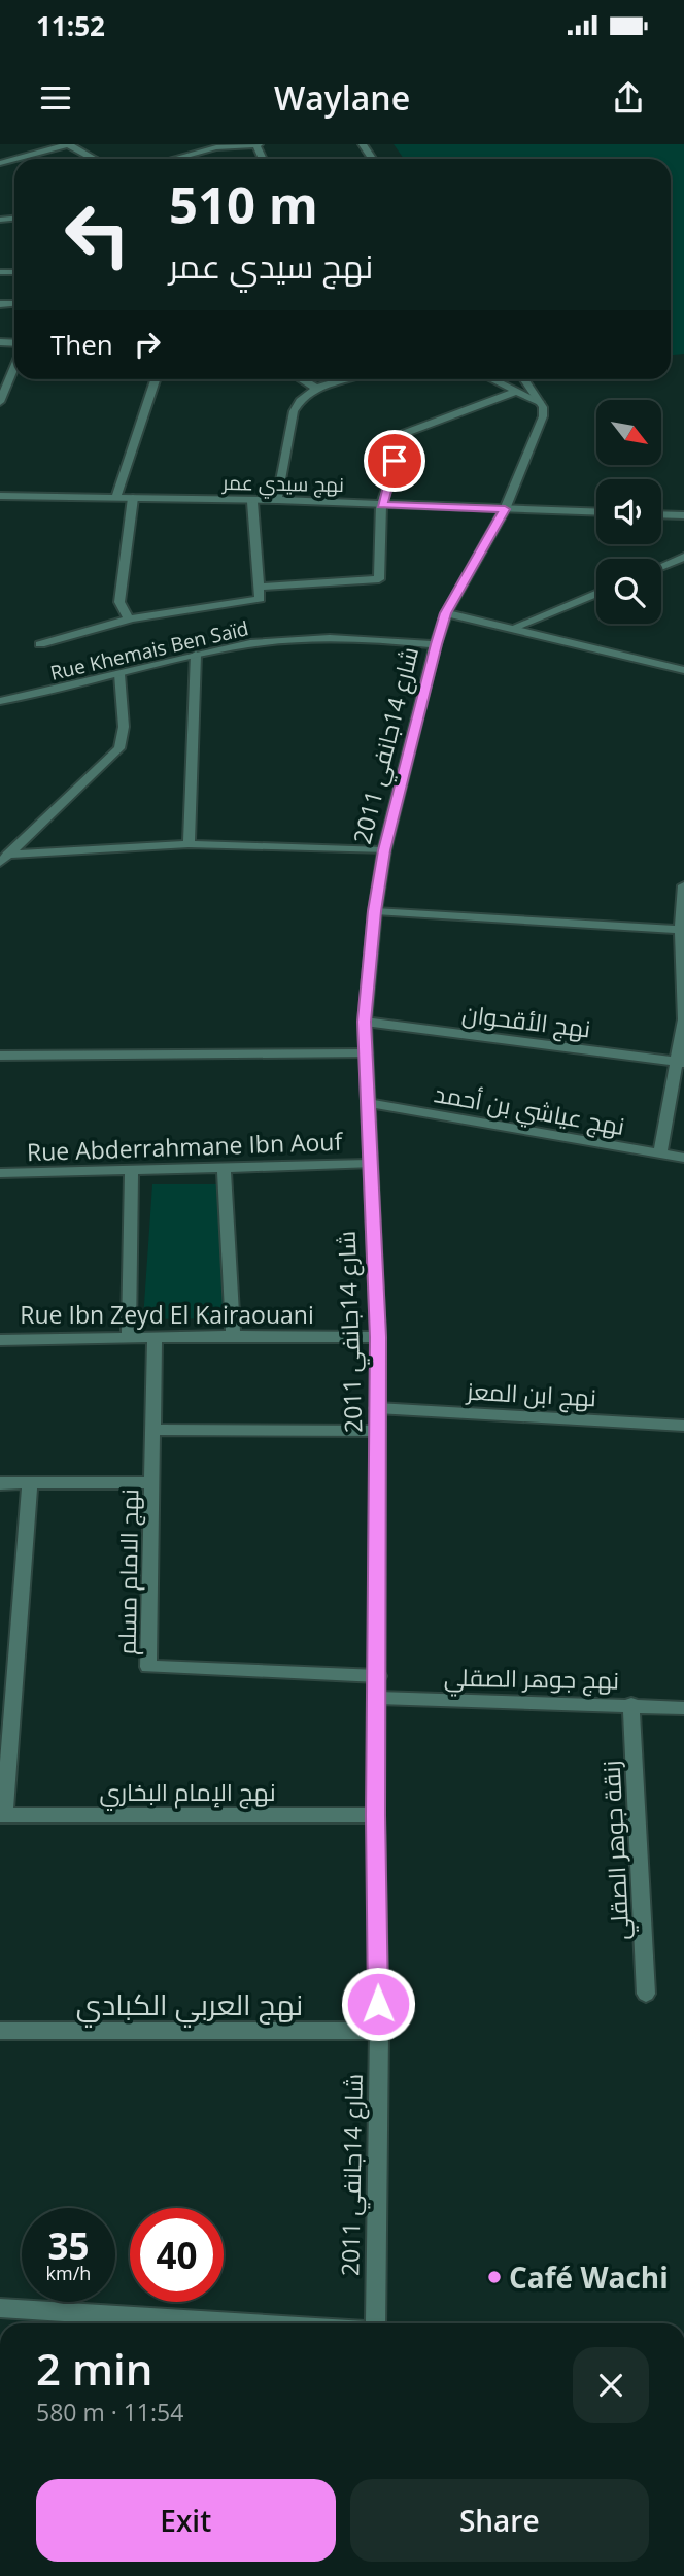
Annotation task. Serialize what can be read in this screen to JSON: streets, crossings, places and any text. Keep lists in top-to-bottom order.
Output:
{
  "streets": {
    "street": [
      "نهج سيدي عمر",
      "Rue Khemais Ben Saïd",
      "شارع 14جانفي 2011",
      "نهج الأقحوان",
      "نهج عياشي بن أحمد",
      "Rue Abderrahmane Ibn Aouf",
      "Rue Ibn Zeyd El Kairaouani",
      "نهج ابن المعز",
      "نهج الامام مسلم",
      "نهج جوهر الصقلي",
      "نهج الإمام البخاري",
      "زنقة جوهر الصقلي",
      "نهج العربي الكبادي"
    ]
  },
  "crossings": [
    ["نهج سيدي عمر", "شارع 14جانفي 2011"],
    ["Rue Khemais Ben Saïd", "شارع 14جانفي 2011"],
    ["شارع 14جانفي 2011", "نهج الأقحوان"],
    ["شارع 14جانفي 2011", "نهج عياشي بن أحمد"],
    ["شارع 14جانفي 2011", "Rue Abderrahmane Ibn Aouf"],
    ["شارع 14جانفي 2011", "Rue Ibn Zeyd El Kairaouani"],
    ["شارع 14جانفي 2011", "نهج ابن المعز"],
    ["شارع 14جانفي 2011", "نهج الامام مسلم"],
    ["شارع 14جانفي 2011", "نهج جوهر الصقلي"],
    ["شارع 14جانفي 2011", "نهج الإمام البخاري"],
    ["شارع 14جانفي 2011", "نهج العربي الكبادي"],
    ["Rue Ibn Zeyd El Kairaouani", "نهج الامام مسلم"],
    ["نهج جوهر الصقلي", "زنقة جوهر الصقلي"]
  ],
  "places": ["Café Wachi"],
  "north": "bottom right",
  "page": {
    "status": "11:52",
    "header": "Waylane",
    "turn": ["510 m", "نهج سيدي عمر"],
    "then": "Then",
    "speed": "35 km/h",
    "limit": "40",
    "heading": ["2 min", "580 m · 11:54"],
    "buttons": ["Exit", "Share"]
  }
}
